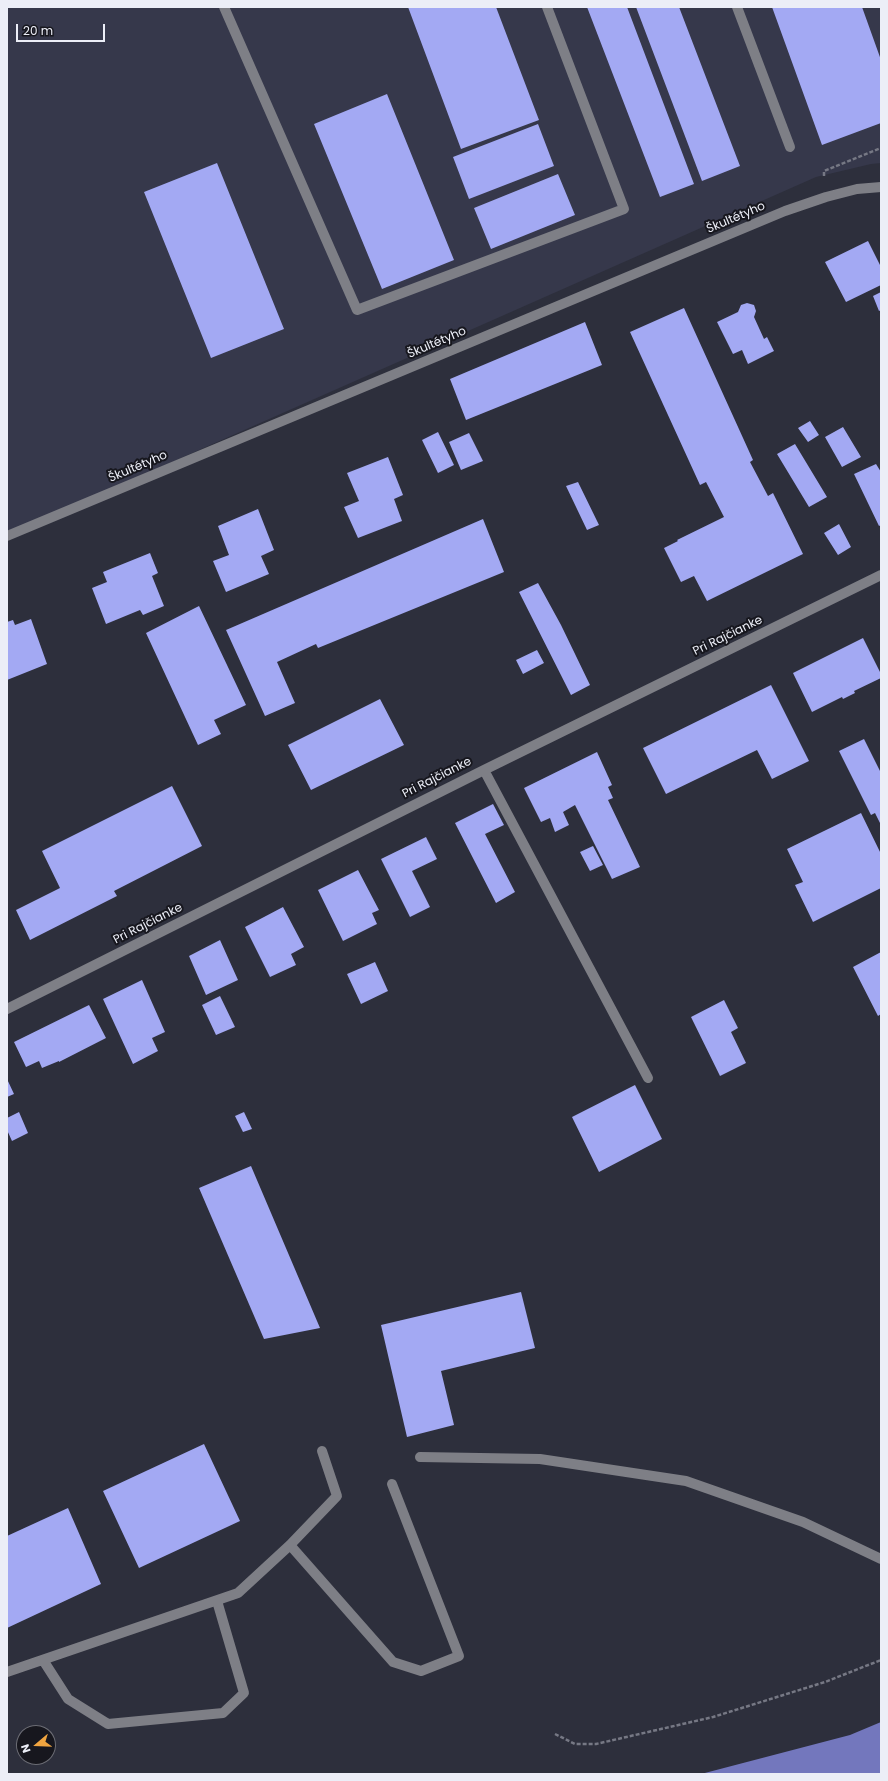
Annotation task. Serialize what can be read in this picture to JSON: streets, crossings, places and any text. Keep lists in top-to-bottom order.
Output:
{
  "streets": {
    "street": ["Škultétyho", "Pri Rajčianke"]
  },
  "scale_bar": "20 m",
  "north": "left"
}
